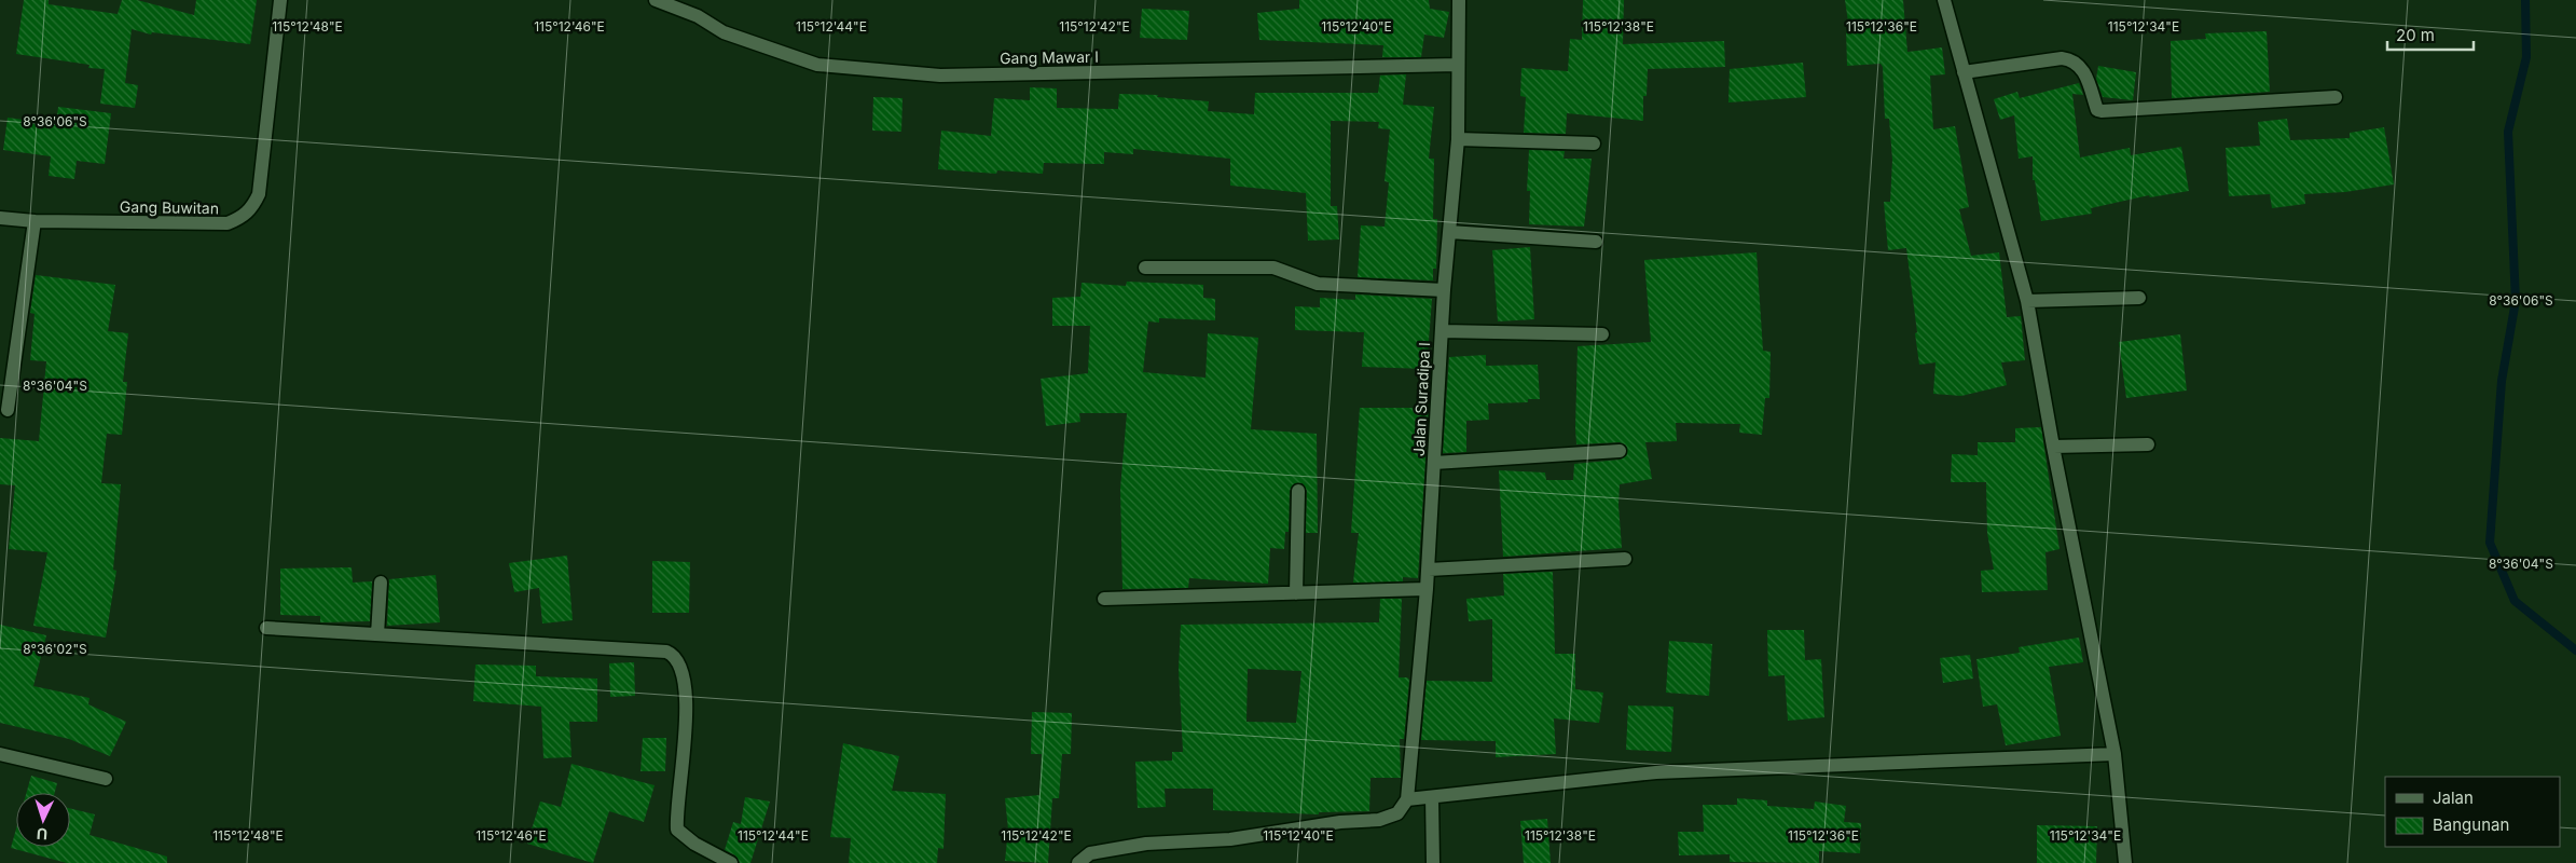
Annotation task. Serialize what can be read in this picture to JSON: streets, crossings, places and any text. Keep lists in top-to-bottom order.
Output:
{
  "streets": {
    "street": ["Gang Mawar I", "Gang Buwitan", "Jalan Suradipa I"]
  },
  "crossings": [
    ["Gang Mawar I", "Jalan Suradipa I"]
  ],
  "legend": ["Jalan", "Bangunan"],
  "scale_bar": "20 m",
  "north": "bottom",
  "coordinates": [
    "115°12'38\"E",
    "115°12'48\"E",
    "115°12'46\"E",
    "115°12'44\"E",
    "115°12'42\"E",
    "115°12'40\"E",
    "115°12'36\"E",
    "115°12'34\"E",
    "8°36'06\"S",
    "8°36'04\"S",
    "8°36'02\"S"
  ]
}
